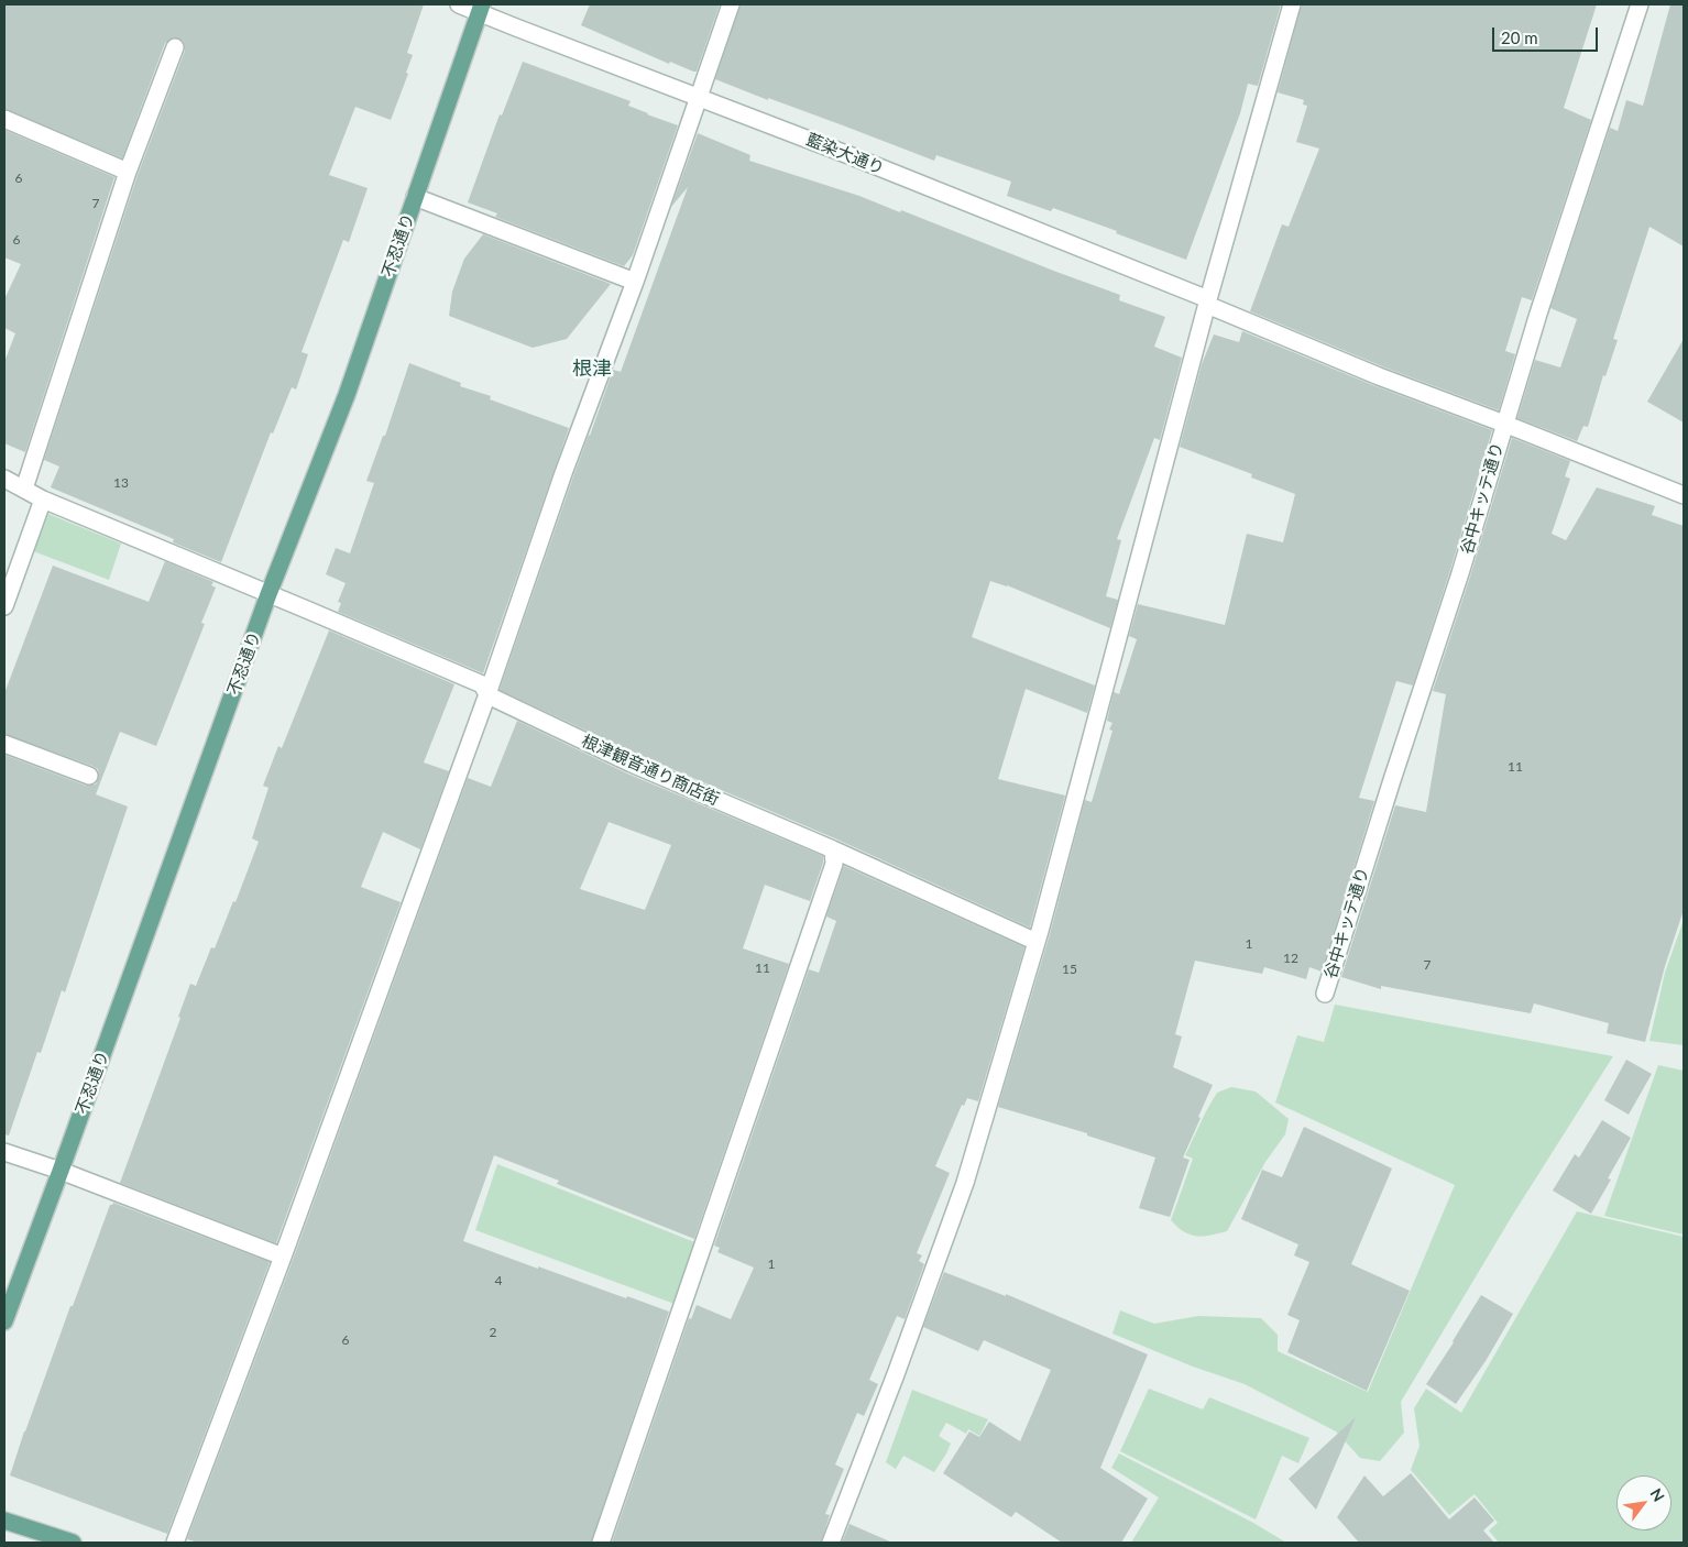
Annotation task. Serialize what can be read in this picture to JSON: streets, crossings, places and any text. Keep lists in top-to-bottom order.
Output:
{
  "streets": {
    "main road": ["不忍通り"],
    "street": ["藍染大通り", "谷中キッテ通り", "根津観音通り商店街"]
  },
  "crossings": [
    ["藍染大通り", "不忍通り"],
    ["藍染大通り", "谷中キッテ通り"],
    ["不忍通り", "根津観音通り商店街"]
  ],
  "districts": ["根津"],
  "house_numbers": [
    "6",
    "7",
    "6",
    "13",
    "11",
    "1",
    "12",
    "7",
    "11",
    "15",
    "1",
    "4",
    "2",
    "6"
  ],
  "scale_bar": "20 m",
  "north": "top right"
}
